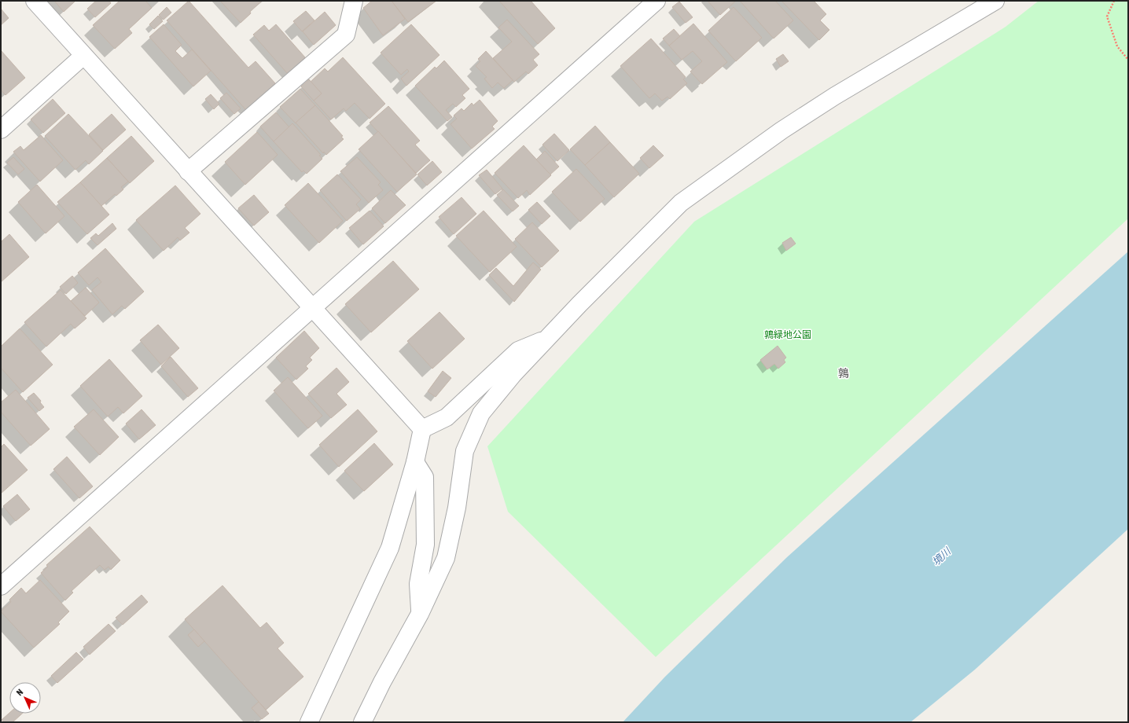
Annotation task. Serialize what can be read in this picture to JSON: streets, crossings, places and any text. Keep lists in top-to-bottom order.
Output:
{
  "districts": ["鶉"],
  "water": ["境川"],
  "parks": ["鶉緑地公園"],
  "north": "top left"
}
